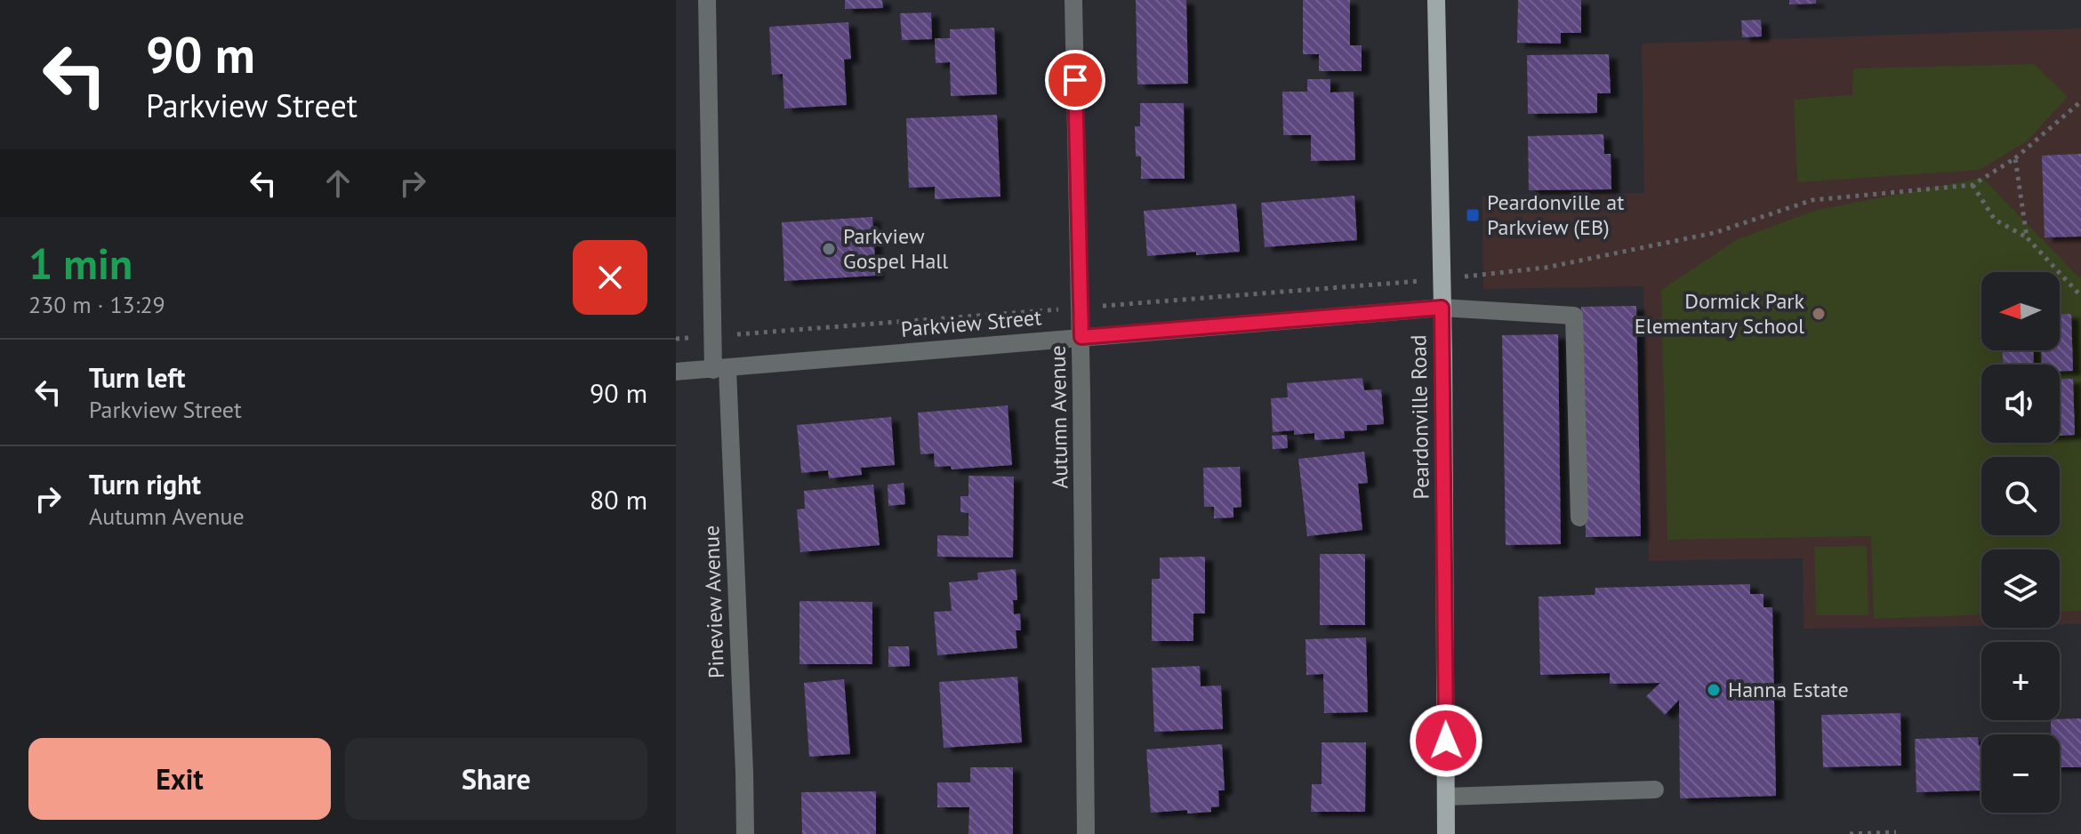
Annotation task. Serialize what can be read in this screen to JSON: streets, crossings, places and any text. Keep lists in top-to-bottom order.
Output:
{
  "streets": {
    "main road": ["Peardonville Road"],
    "street": ["Parkview Street", "Autumn Avenue", "Pineview Avenue"]
  },
  "crossings": [
    ["Parkview Street", "Autumn Avenue"],
    ["Parkview Street", "Peardonville Road"],
    ["Parkview Street", "Pineview Avenue"]
  ],
  "places": {
    "transit": ["Peardonville at Parkview (EB)"],
    "other": ["Parkview Gospel Hall", "Dormick Park Elementary School", "Hanna Estate"]
  },
  "north": "left",
  "page": {
    "turn": ["90 m", "Parkview Street"],
    "heading": ["1 min", "230 m · 13:29"],
    "map_buttons": ["+", "−"],
    "list": [
      {
        "name": "Turn left",
        "note": "Parkview Street",
        "value": "90 m"
      },
      {
        "name": "Turn right",
        "note": "Autumn Avenue",
        "value": "80 m"
      }
    ],
    "buttons": ["Exit", "Share"]
  }
}
